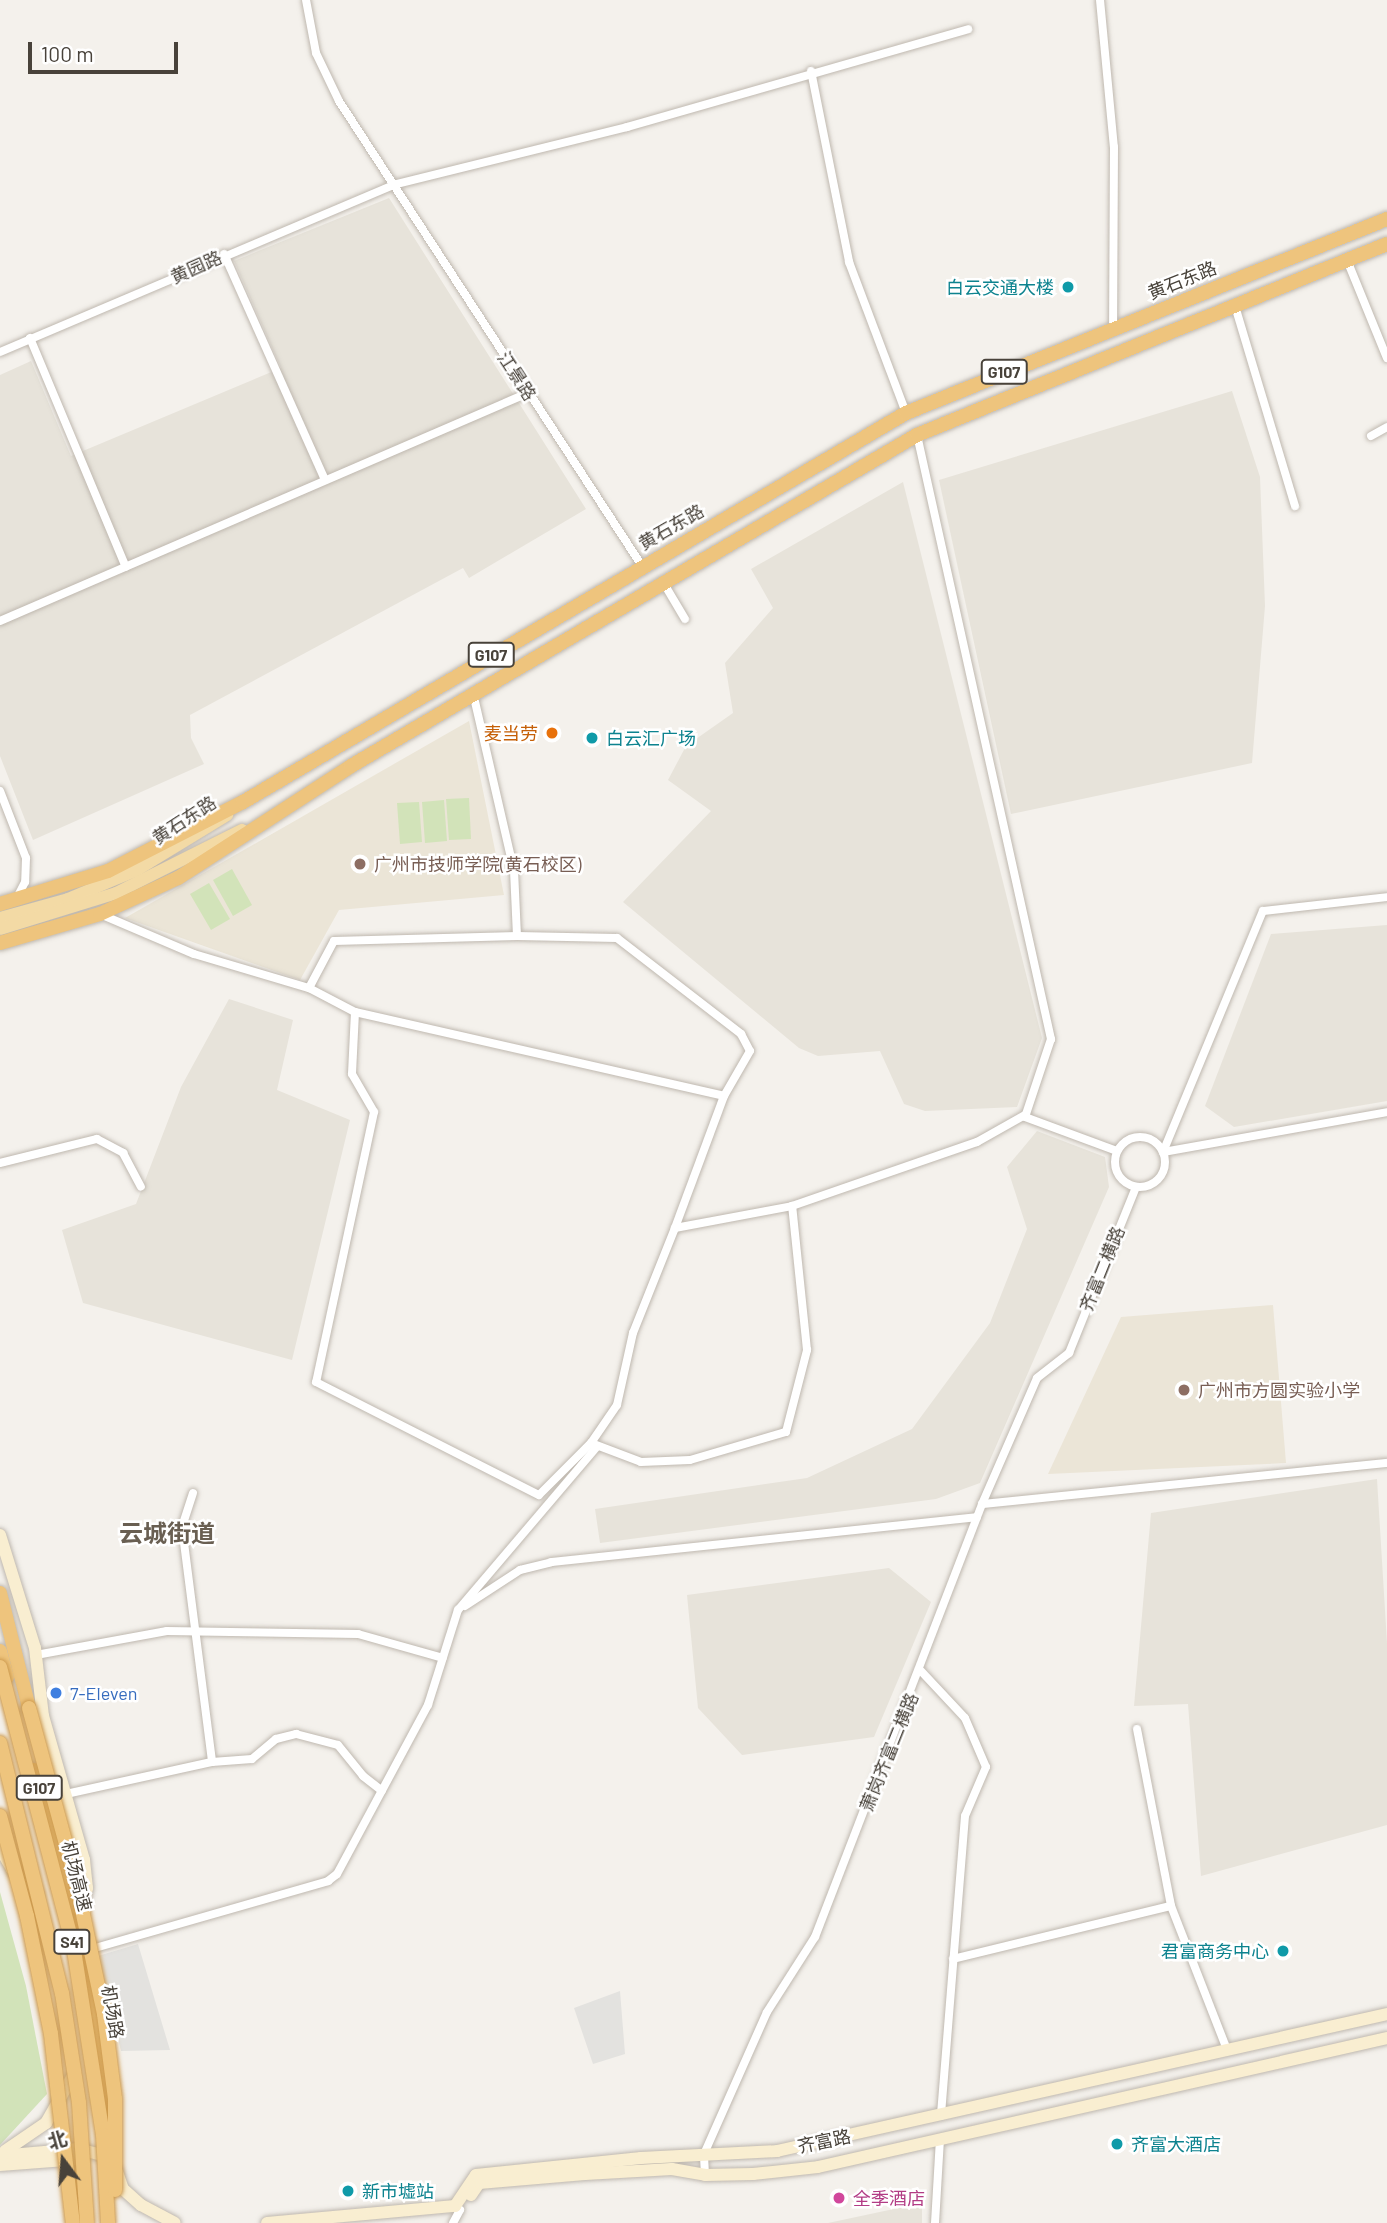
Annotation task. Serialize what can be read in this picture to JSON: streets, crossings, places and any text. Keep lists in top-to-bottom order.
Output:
{
  "streets": {
    "highway": [
      "黄石东路",
      "G107",
      "机场高速",
      "S41",
      "机场路"
    ],
    "main road": ["齐富路"],
    "street": [
      "黄园路",
      "江景路",
      "齐富二横路",
      "萧岗齐富二横路"
    ]
  },
  "crossings": [
    ["黄园路", "江景路"],
    ["黄石东路", "G107"],
    ["黄石东路", "江景路"],
    ["齐富二横路", "萧岗齐富二横路"],
    ["萧岗齐富二横路", "齐富路"],
    ["机场高速", "机场路"]
  ],
  "districts": ["云城街道"],
  "places": [
    "白云交通大楼",
    "麦当劳",
    "白云汇广场",
    "广州市技师学院(黄石校区)",
    "广州市方圆实验小学",
    "7-Eleven",
    "君富商务中心",
    "齐富大酒店",
    "新市墟站",
    "全季酒店"
  ],
  "scale_bar": "100 m",
  "north": "top"
}
